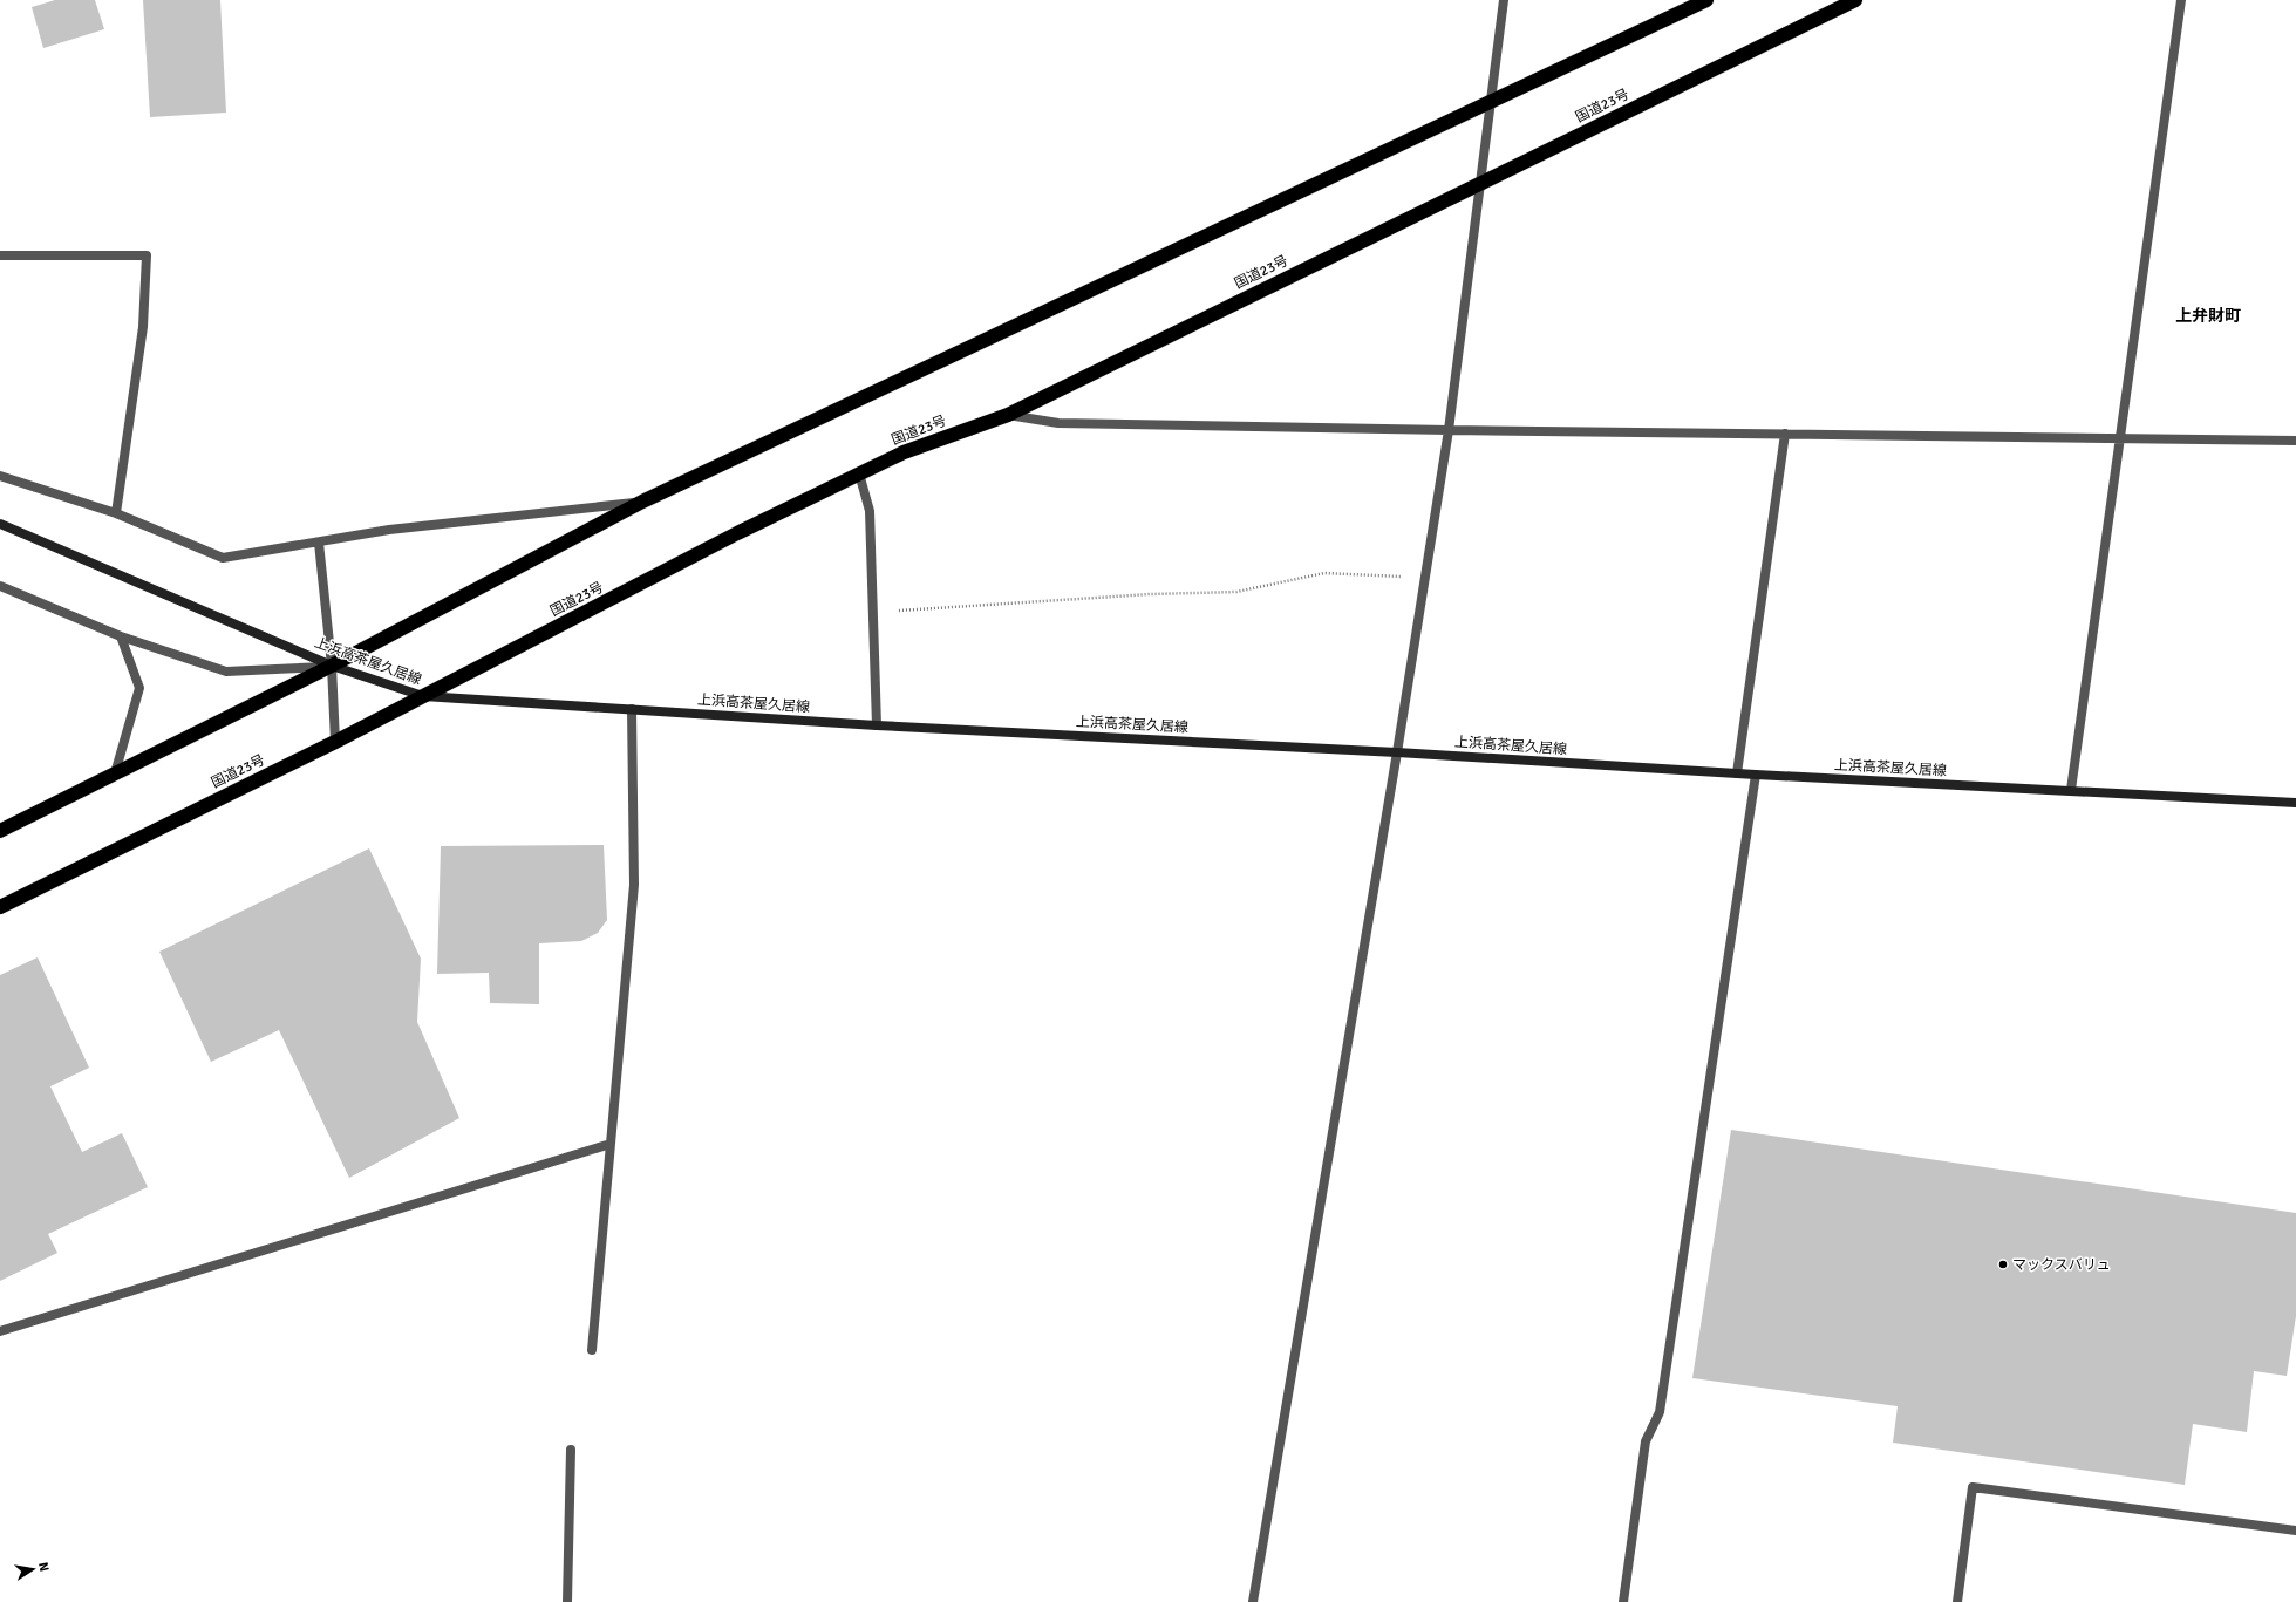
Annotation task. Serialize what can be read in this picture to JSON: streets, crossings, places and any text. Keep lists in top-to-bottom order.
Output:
{
  "streets": {
    "highway": ["国道23号"],
    "main road": ["上浜高茶屋久居線"]
  },
  "crossings": [
    ["国道23号", "上浜高茶屋久居線"]
  ],
  "districts": ["上弁財町"],
  "places": ["マックスバリュ"],
  "north": "right"
}
